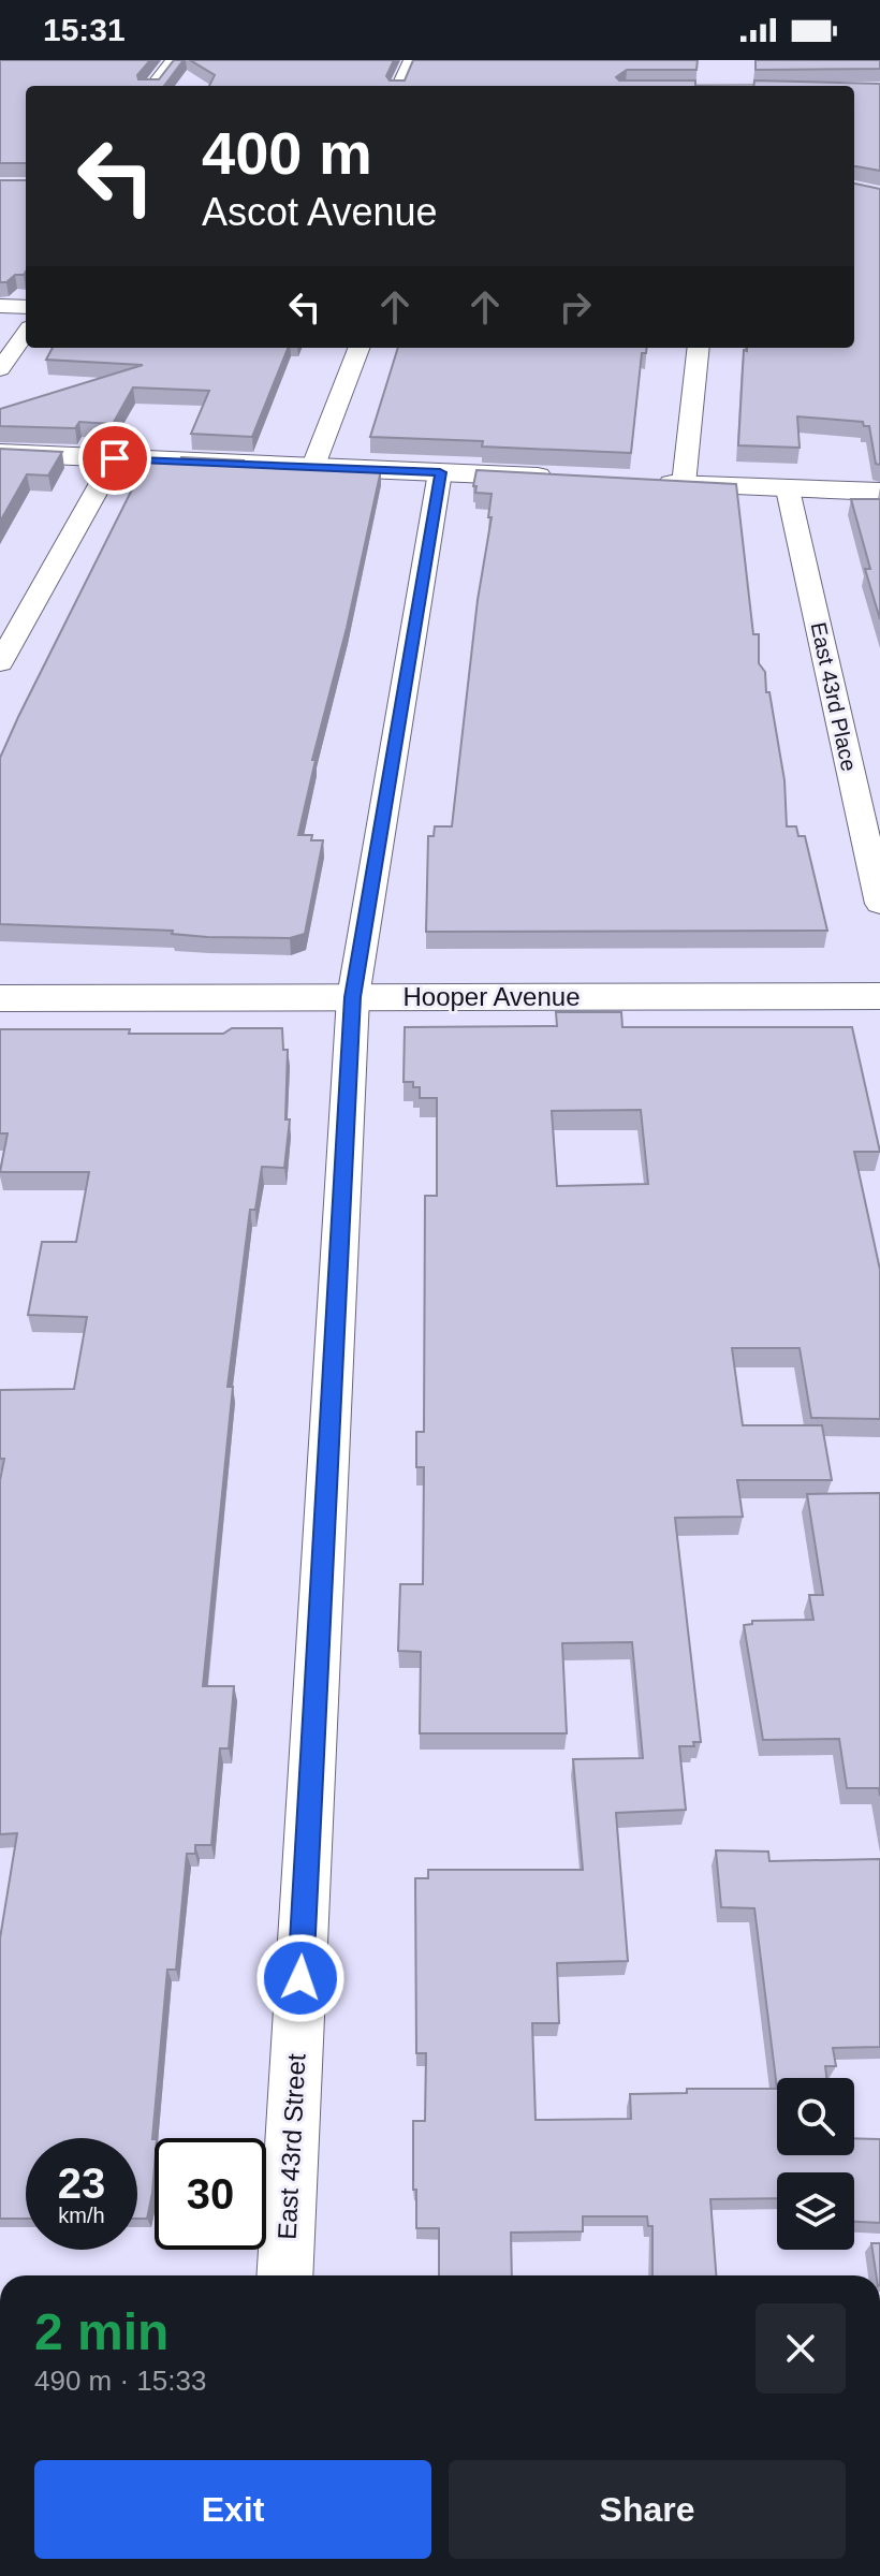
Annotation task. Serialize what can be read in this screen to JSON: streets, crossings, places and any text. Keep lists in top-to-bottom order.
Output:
{
  "streets": {
    "street": ["East 43rd Place", "Hooper Avenue", "East 43rd Street"]
  },
  "crossings": [
    ["Hooper Avenue", "East 43rd Street"]
  ],
  "page": {
    "status": "15:31",
    "turn": ["400 m", "Ascot Avenue"],
    "speed": "23 km/h",
    "limit": "30",
    "heading": ["2 min", "490 m · 15:33"],
    "buttons": ["Exit", "Share"]
  }
}
